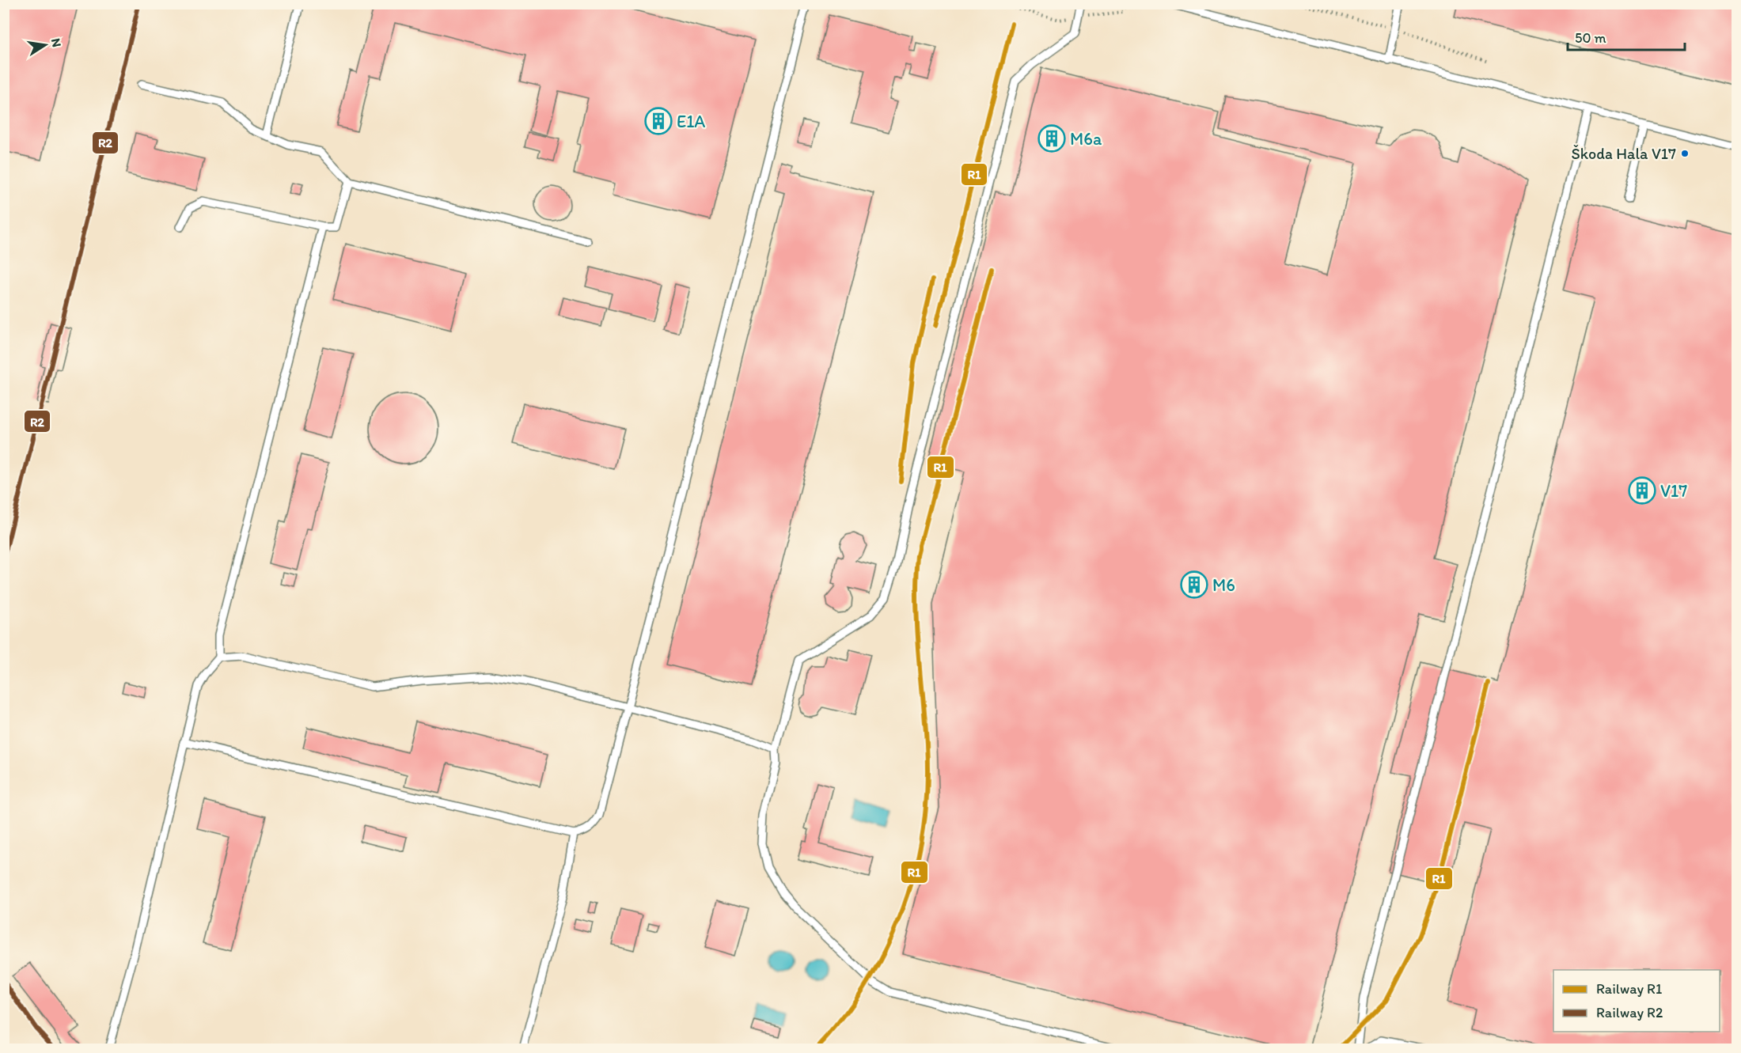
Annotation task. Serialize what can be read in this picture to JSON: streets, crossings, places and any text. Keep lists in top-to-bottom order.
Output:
{
  "places": {
    "building": [
      "E1A",
      "M6a",
      "V17",
      "M6"
    ],
    "other": ["Škoda Hala V17"]
  },
  "lines": ["rail line R2", "rail line R1"],
  "legend": ["Railway R1", "Railway R2"],
  "scale_bar": "50 m",
  "north": "right"
}
